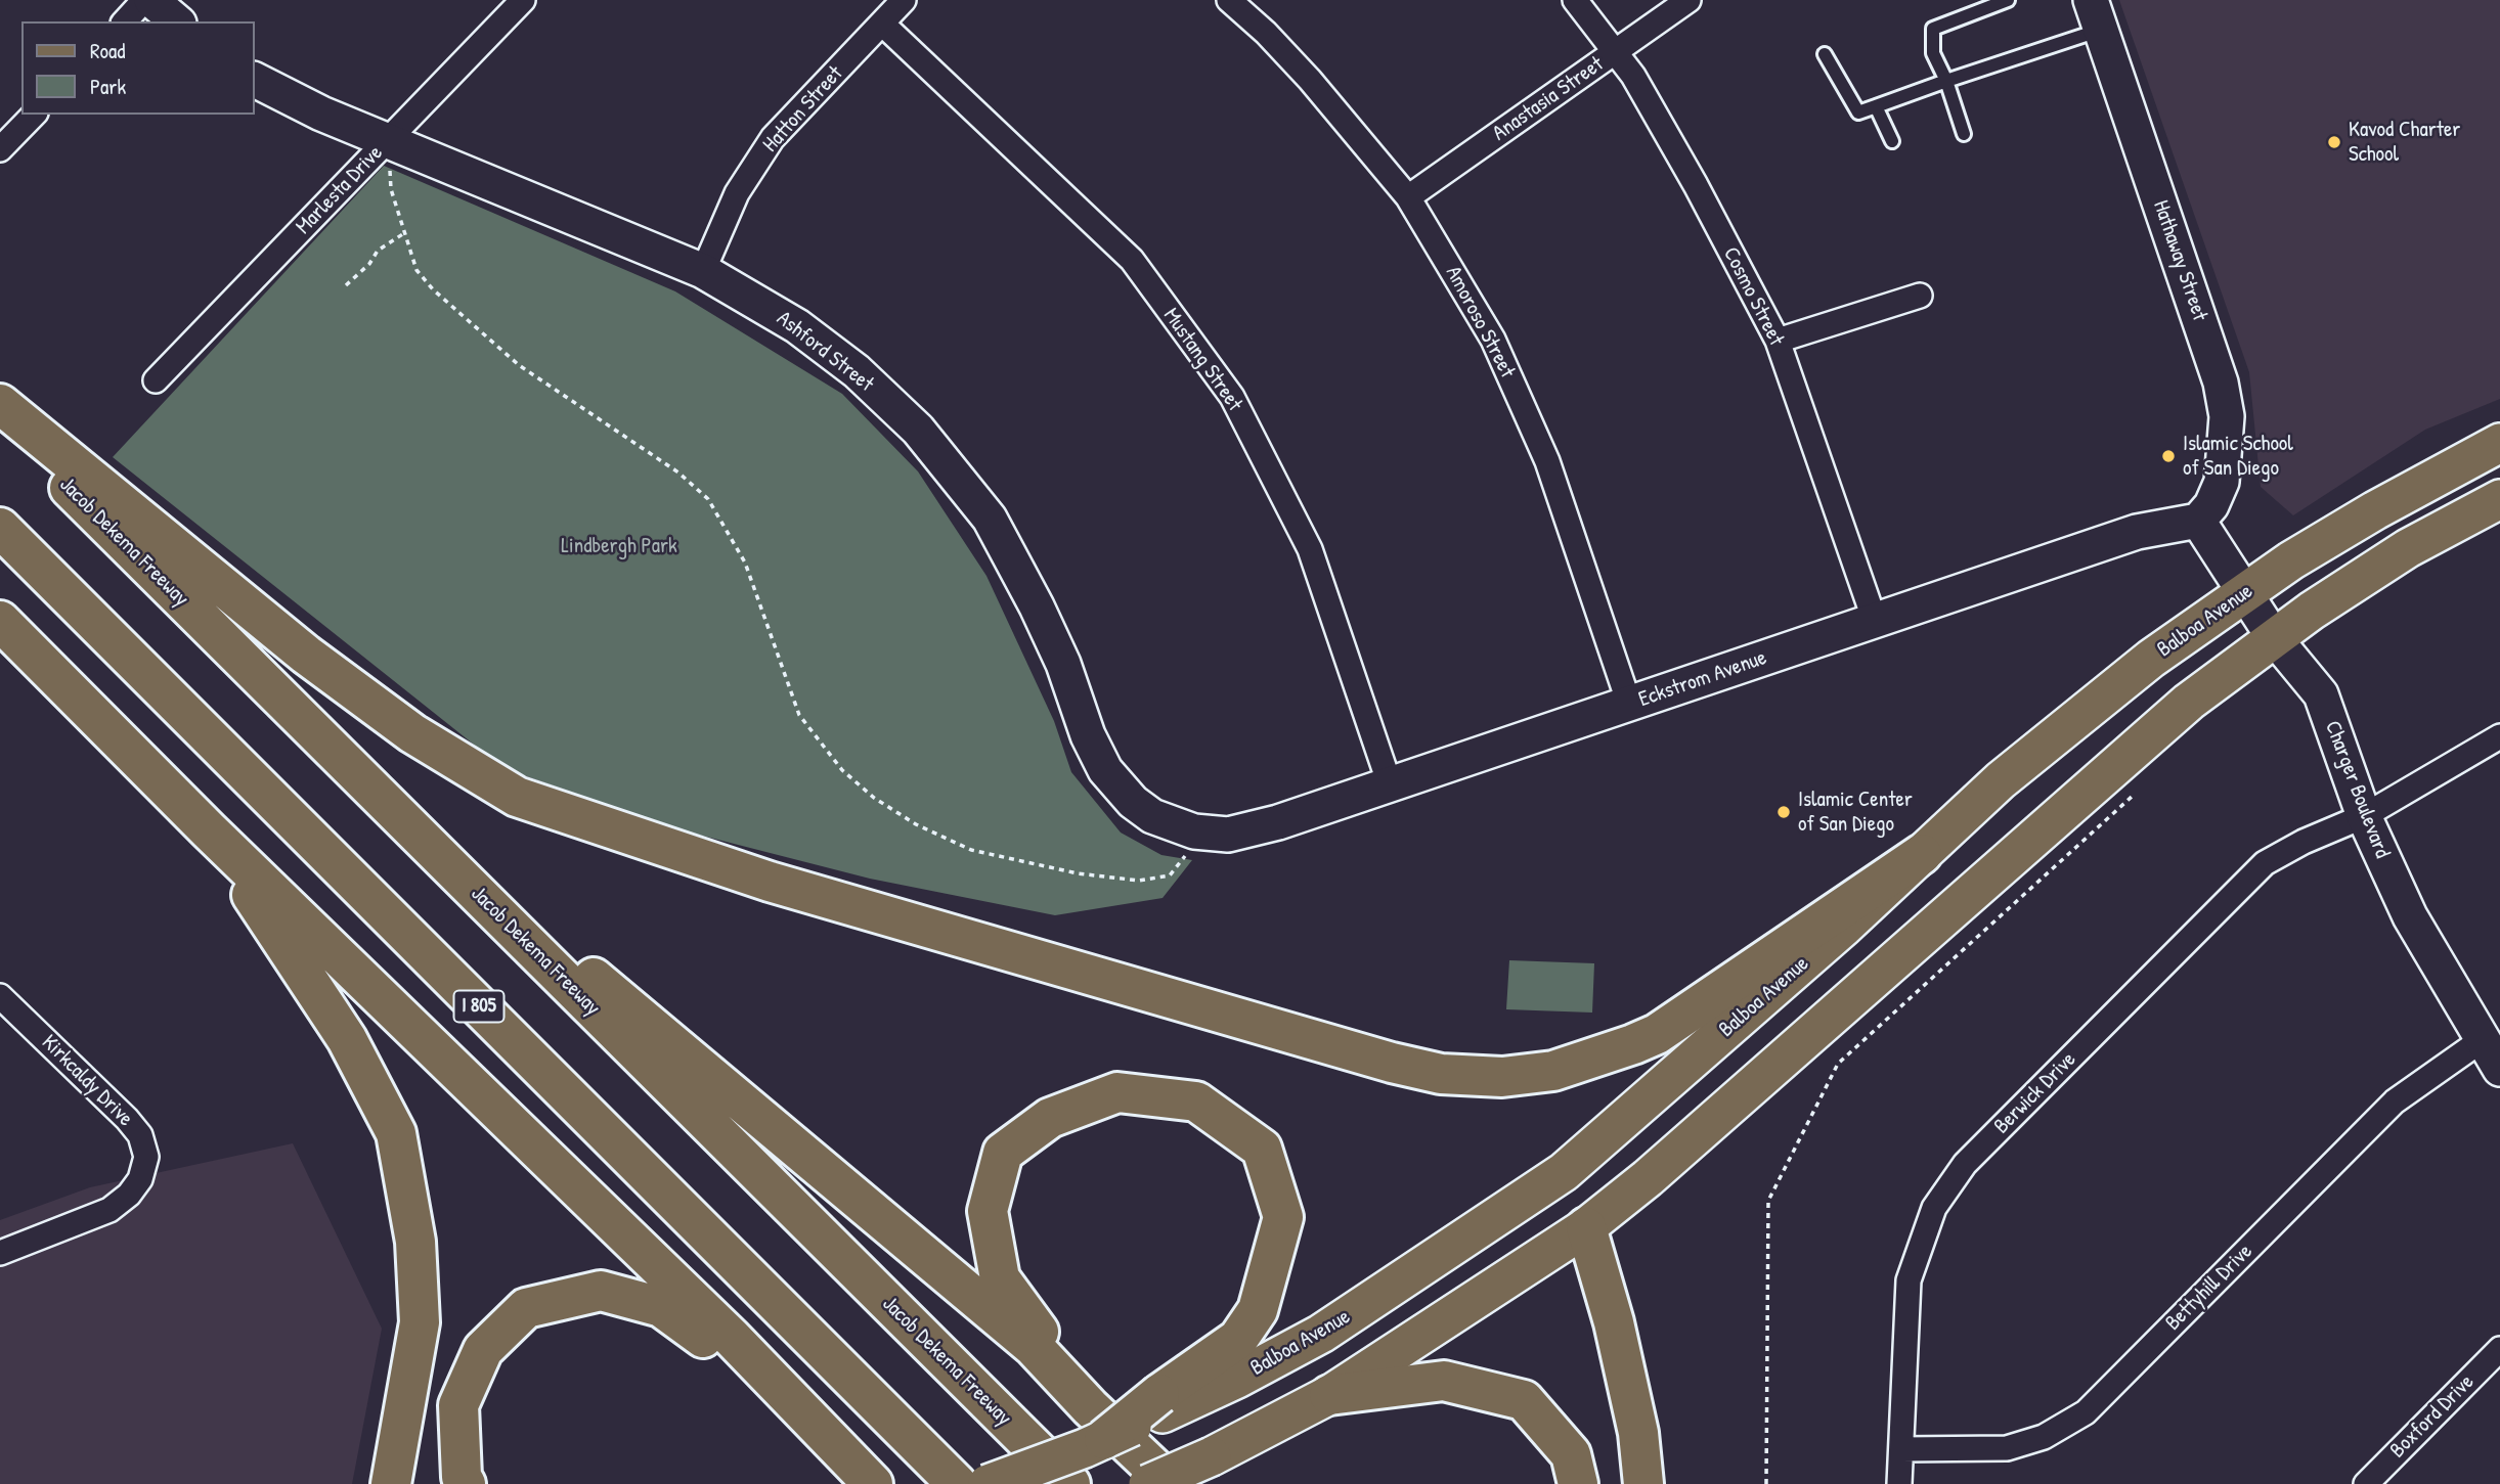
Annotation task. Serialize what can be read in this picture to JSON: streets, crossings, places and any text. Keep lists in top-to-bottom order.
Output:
{
  "streets": {
    "highway": ["Jacob Dekema Freeway", "I 805"],
    "main road": ["Balboa Avenue"],
    "street": [
      "Anastasia Street",
      "Hatton Street",
      "Marlesta Drive",
      "Hathaway Street",
      "Cosmo Street",
      "Amoroso Street",
      "Ashford Street",
      "Mustang Street",
      "Eckstrom Avenue",
      "Charger Boulevard",
      "Kirkcaldy Drive",
      "Berwick Drive",
      "Bettyhill Drive",
      "Boxford Drive"
    ]
  },
  "crossings": [
    ["Anastasia Street", "Cosmo Street"],
    ["Anastasia Street", "Amoroso Street"],
    ["Hatton Street", "Ashford Street"],
    ["Hatton Street", "Mustang Street"],
    ["Marlesta Drive", "Ashford Street"],
    ["Hathaway Street", "Eckstrom Avenue"],
    ["Hathaway Street", "Charger Boulevard"],
    ["Cosmo Street", "Eckstrom Avenue"],
    ["Amoroso Street", "Eckstrom Avenue"],
    ["Ashford Street", "Eckstrom Avenue"],
    ["Mustang Street", "Eckstrom Avenue"],
    ["Balboa Avenue", "Charger Boulevard"],
    ["Eckstrom Avenue", "Charger Boulevard"],
    ["Charger Boulevard", "Berwick Drive"],
    ["Charger Boulevard", "Bettyhill Drive"],
    ["Berwick Drive", "Bettyhill Drive"]
  ],
  "parks": ["Lindbergh Park"],
  "places": ["Kavod Charter School", "Islamic School of San Diego", "Islamic Center of San Diego"],
  "legend": ["Road", "Park"]
}
